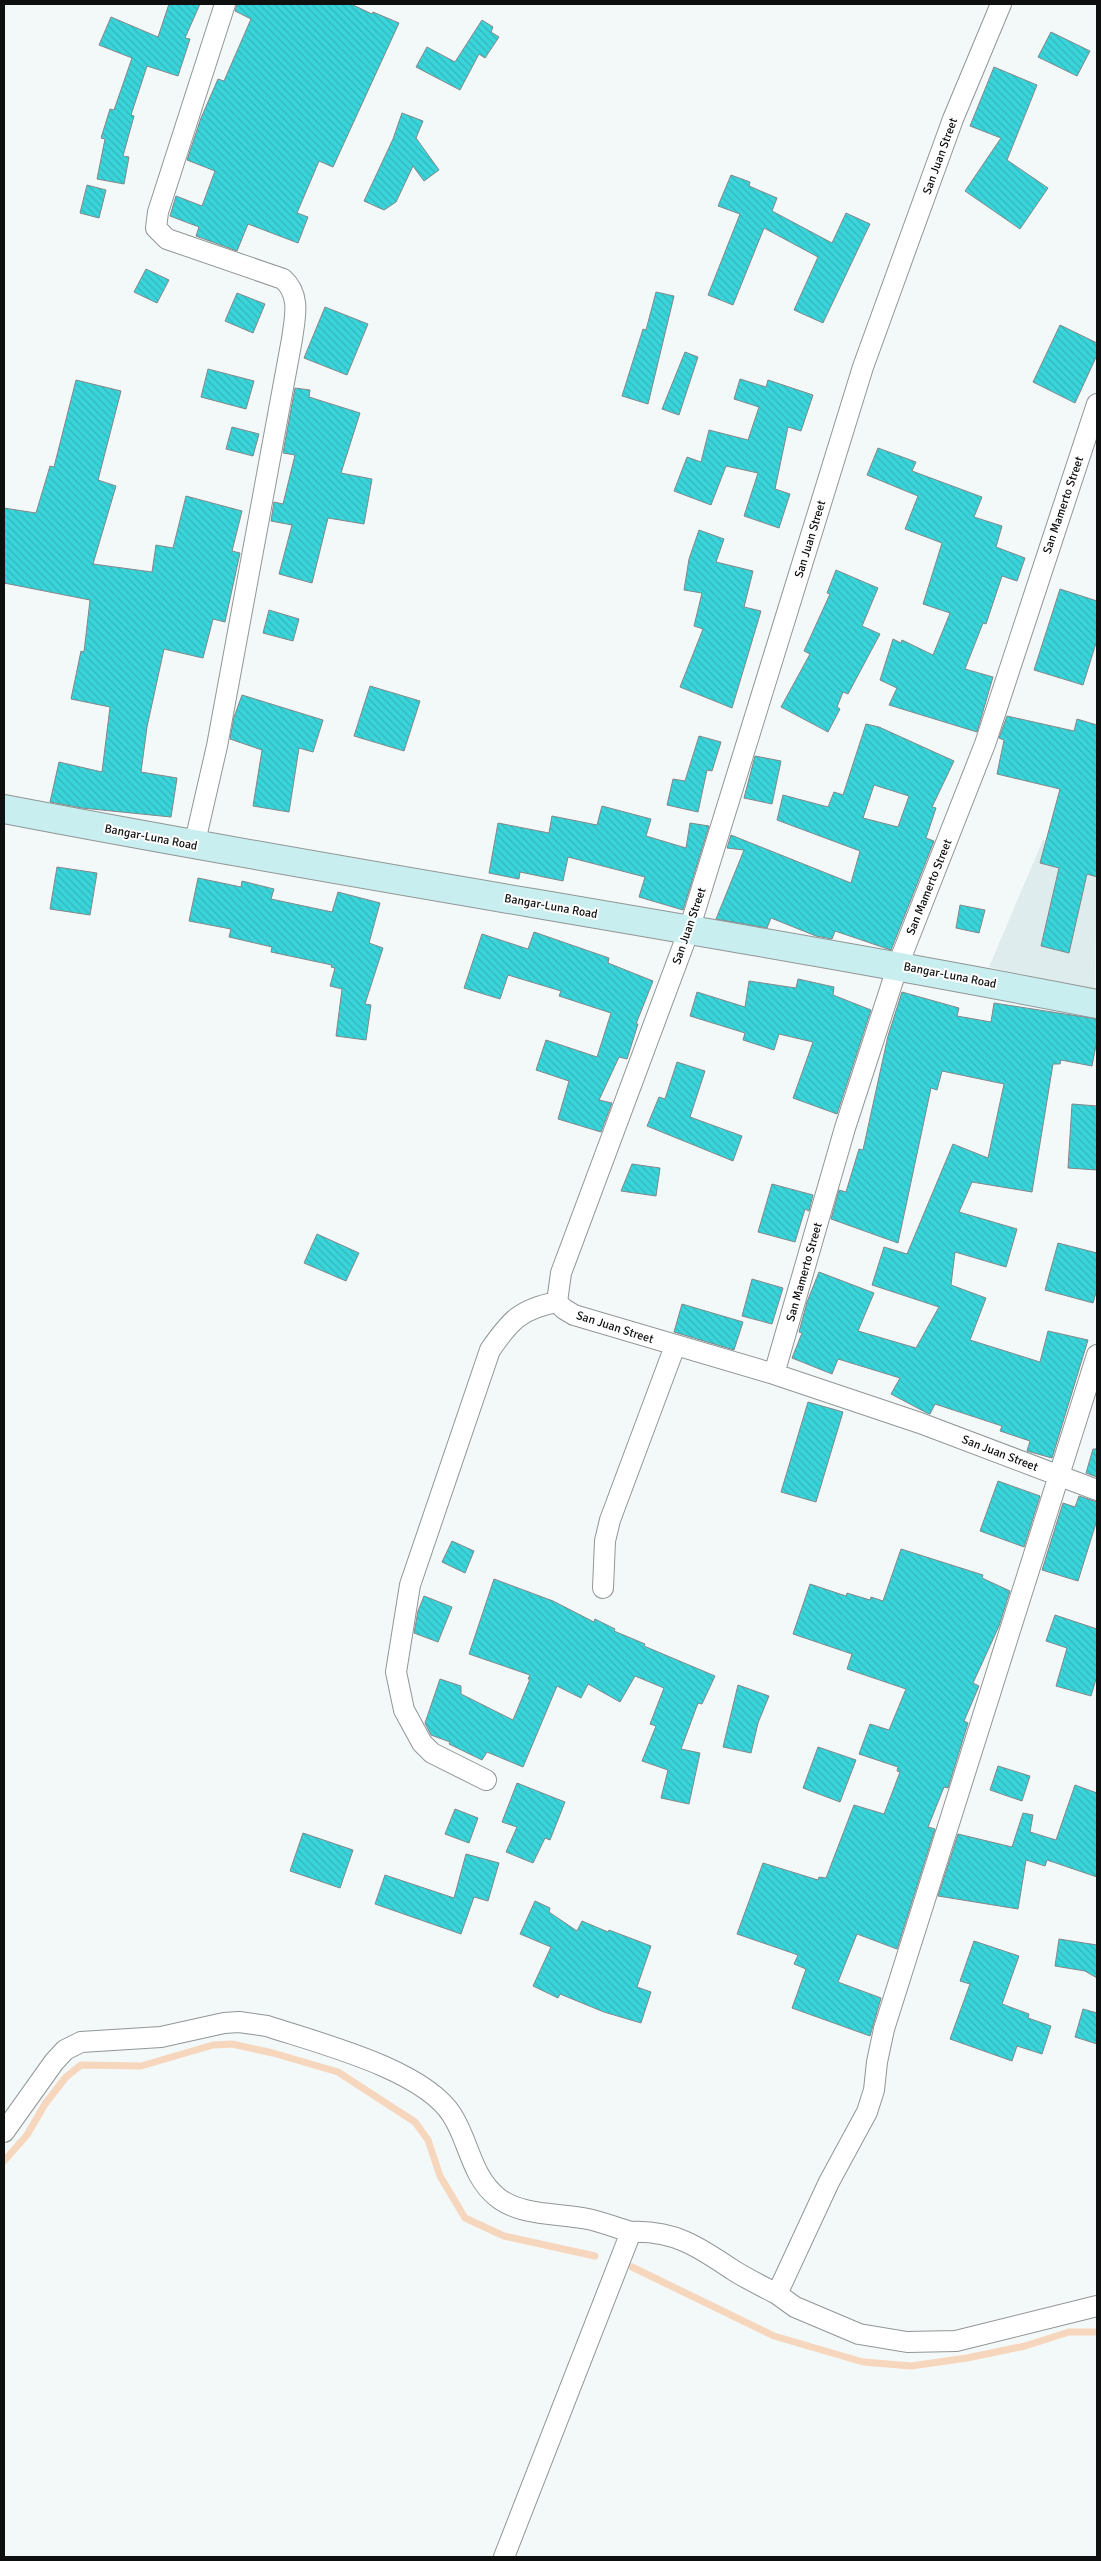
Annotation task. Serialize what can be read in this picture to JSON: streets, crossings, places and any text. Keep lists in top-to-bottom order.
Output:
{
  "streets": {
    "main road": ["Bangar-Luna Road"],
    "street": ["San Juan Street", "San Mamerto Street"]
  },
  "crossings": [
    ["San Juan Street", "San Mamerto Street"],
    ["San Juan Street", "Bangar-Luna Road"],
    ["San Mamerto Street", "Bangar-Luna Road"]
  ]
}
